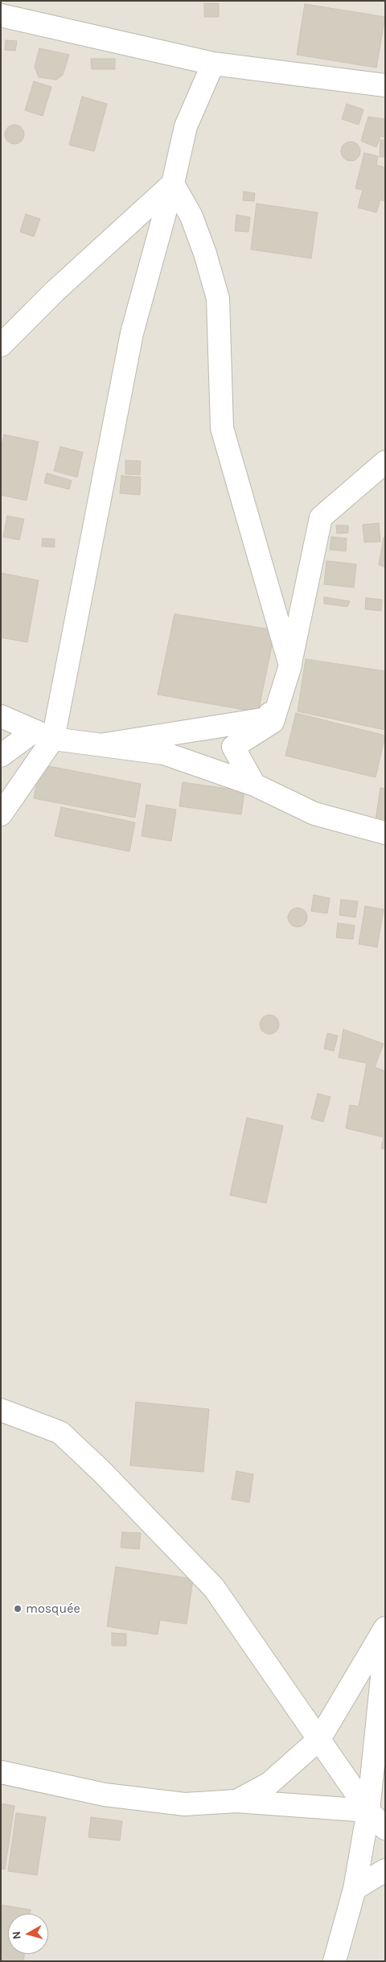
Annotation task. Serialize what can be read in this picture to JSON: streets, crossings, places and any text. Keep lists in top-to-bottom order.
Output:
{
  "places": ["mosquée"],
  "north": "left"
}
